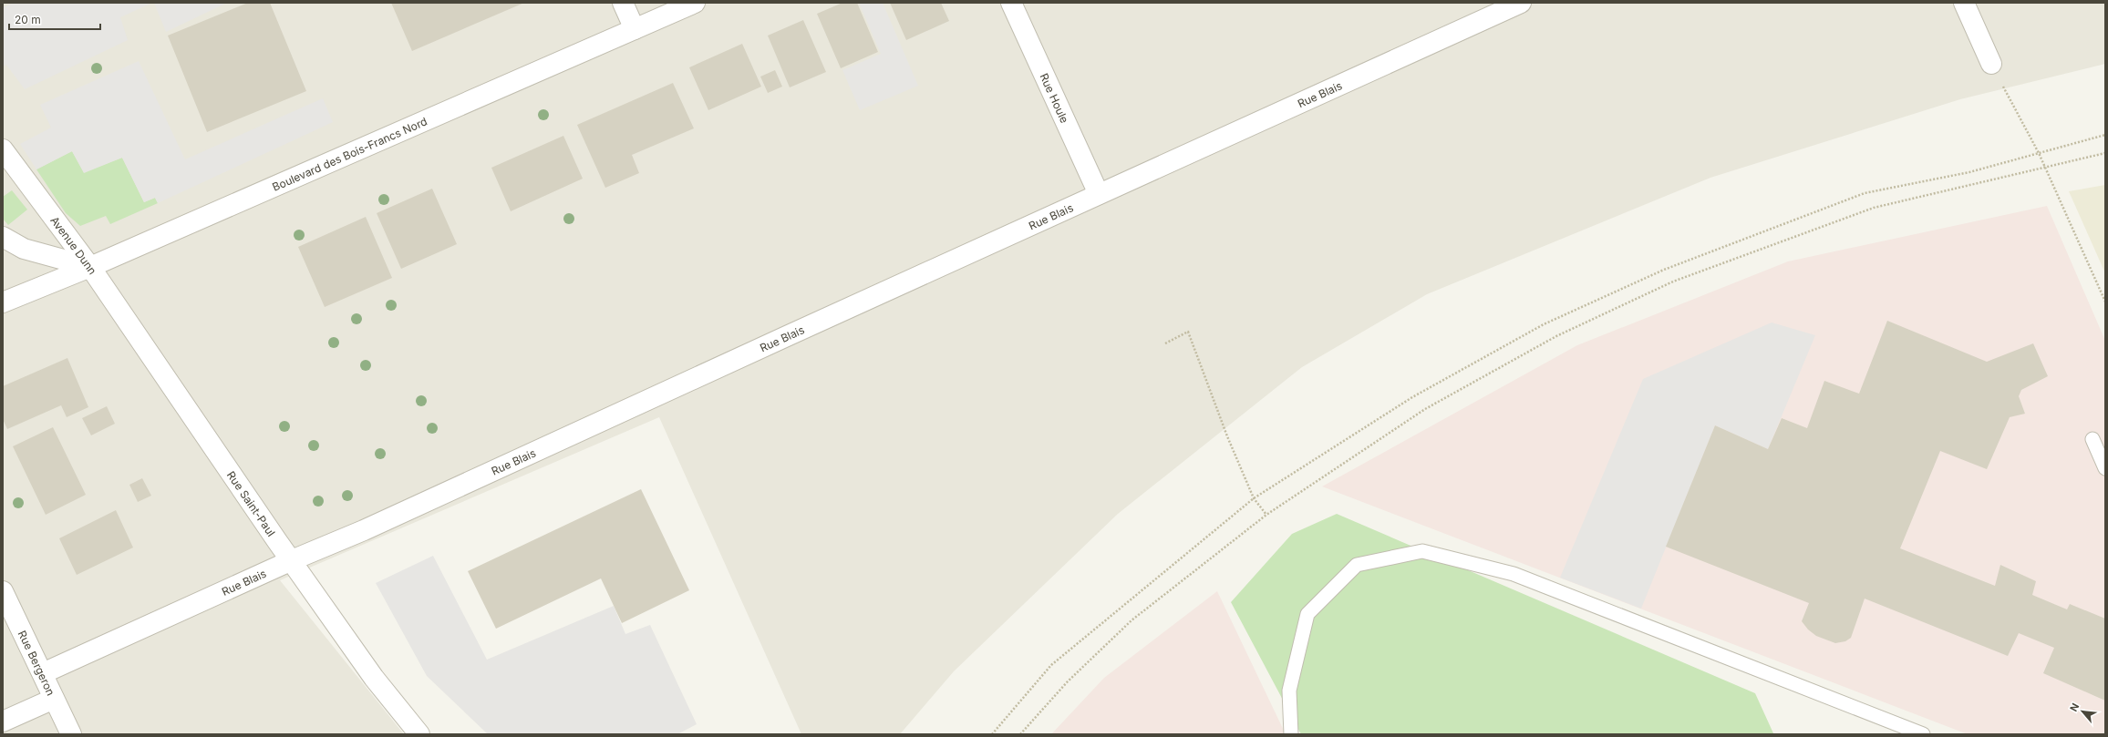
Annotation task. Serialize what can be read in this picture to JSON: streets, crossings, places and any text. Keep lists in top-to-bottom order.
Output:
{
  "streets": {
    "street": [
      "Rue Blais",
      "Rue Houle",
      "Boulevard des Bois-Francs Nord",
      "Avenue Dunn",
      "Rue Saint-Paul",
      "Rue Bergeron"
    ]
  },
  "crossings": [
    ["Rue Blais", "Rue Houle"],
    ["Rue Blais", "Rue Saint-Paul"],
    ["Rue Blais", "Rue Bergeron"],
    ["Boulevard des Bois-Francs Nord", "Avenue Dunn"],
    ["Boulevard des Bois-Francs Nord", "Rue Saint-Paul"],
    ["Avenue Dunn", "Rue Saint-Paul"]
  ],
  "scale_bar": "20 m",
  "north": "top left"
}
